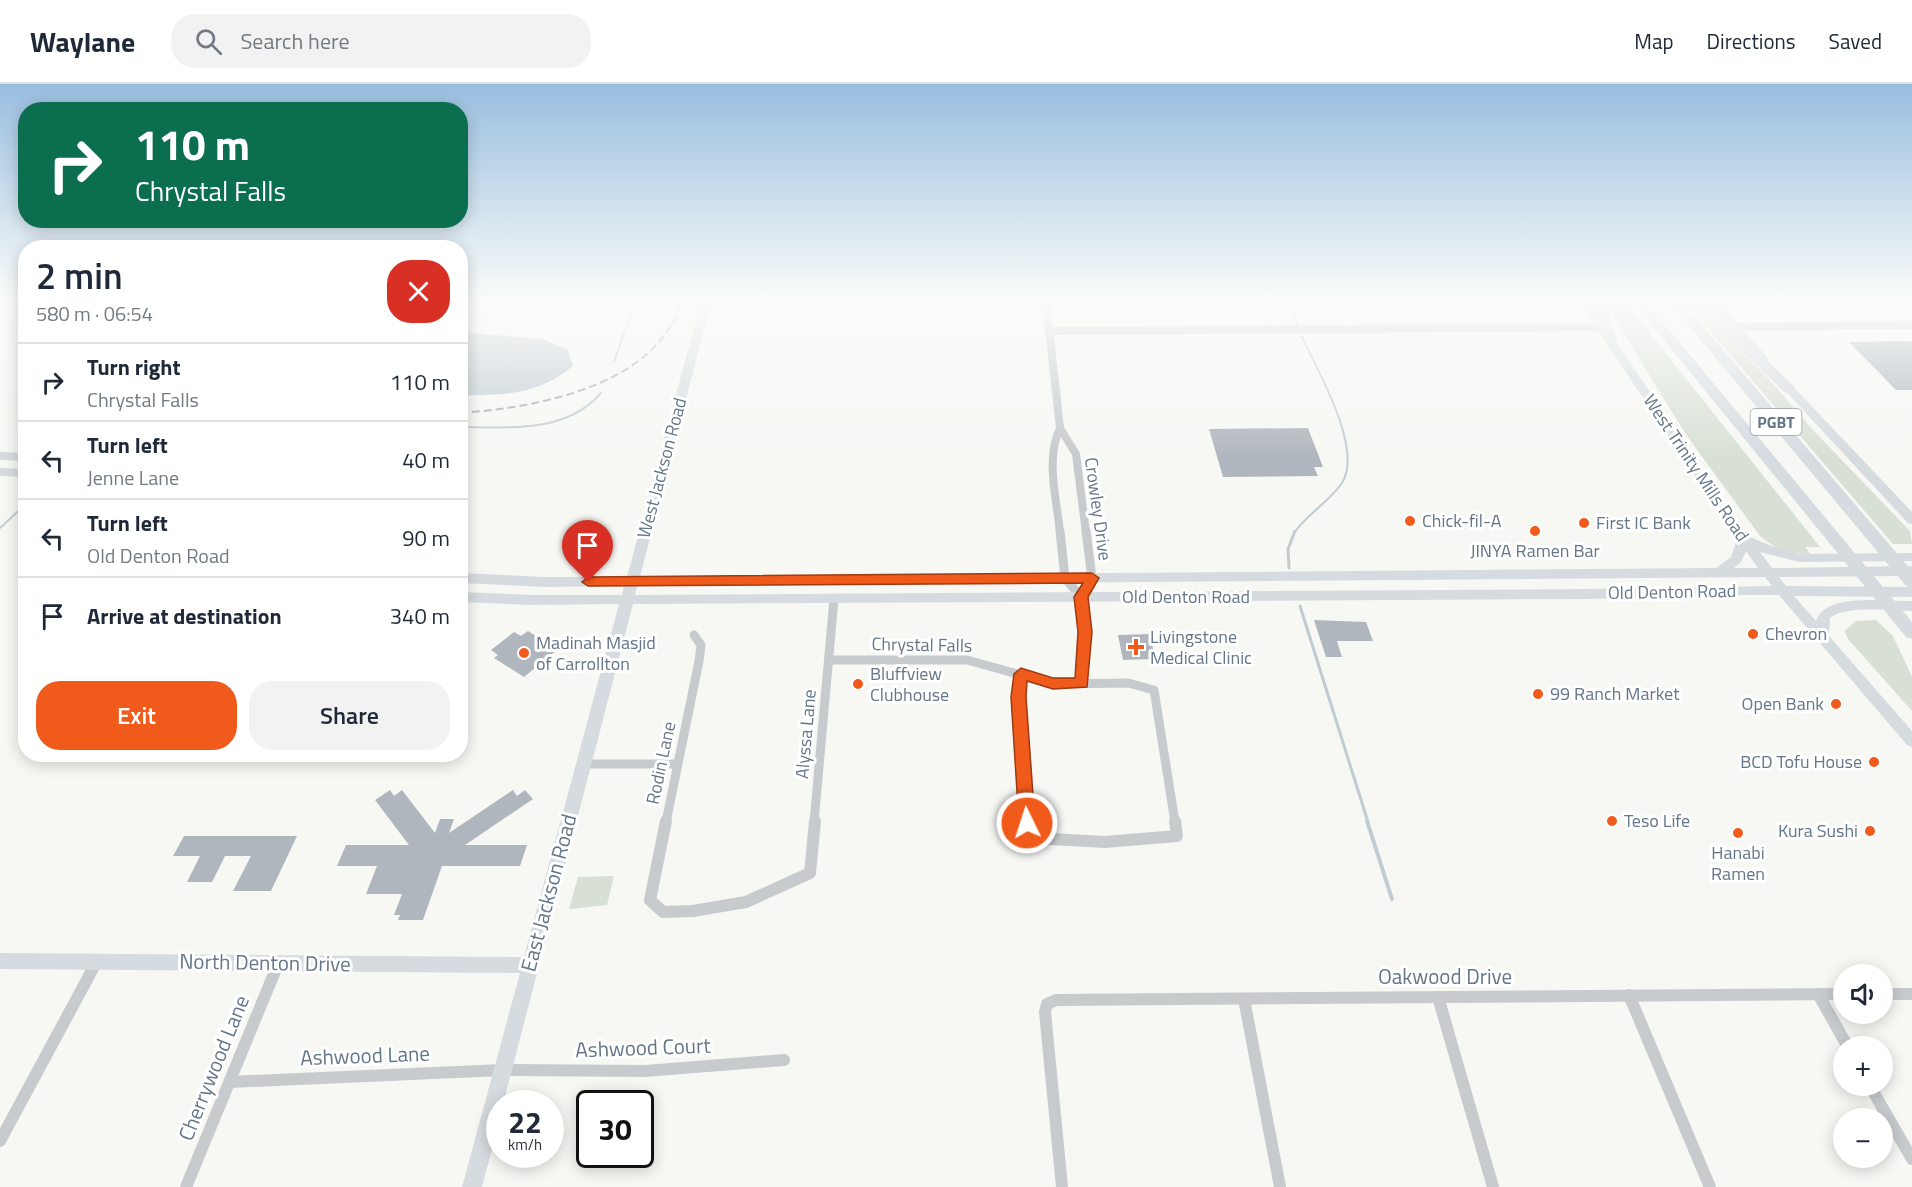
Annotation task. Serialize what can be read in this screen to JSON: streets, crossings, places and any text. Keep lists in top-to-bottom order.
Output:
{
  "streets": {
    "highway": ["PGBT"],
    "main road": [
      "West Jackson Road",
      "West Trinity Mills Road",
      "Old Denton Road",
      "East Jackson Road",
      "North Denton Drive"
    ],
    "street": [
      "Crowley Drive",
      "Chrystal Falls",
      "Alyssa Lane",
      "Rodin Lane",
      "Oakwood Drive",
      "Ashwood Court",
      "Ashwood Lane",
      "Cherrywood Lane"
    ]
  },
  "crossings": [
    ["West Jackson Road", "Old Denton Road"],
    ["West Jackson Road", "East Jackson Road"],
    ["West Trinity Mills Road", "Old Denton Road"],
    ["Crowley Drive", "Old Denton Road"],
    ["Old Denton Road", "Alyssa Lane"],
    ["Old Denton Road", "East Jackson Road"],
    ["Chrystal Falls", "Alyssa Lane"],
    ["Alyssa Lane", "Rodin Lane"],
    ["East Jackson Road", "North Denton Drive"],
    ["East Jackson Road", "Ashwood Court"],
    ["East Jackson Road", "Ashwood Lane"],
    ["North Denton Drive", "Cherrywood Lane"],
    ["Ashwood Court", "Ashwood Lane"],
    ["Ashwood Lane", "Cherrywood Lane"]
  ],
  "places": {
    "other": [
      "Chick-fil-A",
      "First IC Bank",
      "JINYA Ramen Bar",
      "Chevron",
      "Madinah Masjid of Carrollton",
      "Bluffview Clubhouse",
      "99 Ranch Market",
      "Open Bank",
      "BCD Tofu House",
      "Teso Life",
      "Kura Sushi",
      "Hanabi Ramen"
    ],
    "health": ["Livingstone Medical Clinic"]
  },
  "page": {
    "header": "Waylane",
    "search": "Search here",
    "nav": ["Map", "Directions", "Saved"],
    "turn": ["110 m", "Chrystal Falls"],
    "heading": ["2 min", "580 m · 06:54"],
    "list": [
      {
        "name": "Turn right",
        "note": "Chrystal Falls",
        "value": "110 m"
      },
      {
        "name": "Turn left",
        "note": "Jenne Lane",
        "value": "40 m"
      },
      {
        "name": "Turn left",
        "note": "Old Denton Road",
        "value": "90 m"
      },
      {
        "name": "Arrive at destination",
        "value": "340 m"
      }
    ],
    "buttons": ["Exit", "Share"],
    "map_buttons": ["+", "−"],
    "speed": "22 km/h",
    "limit": "30"
  }
}
